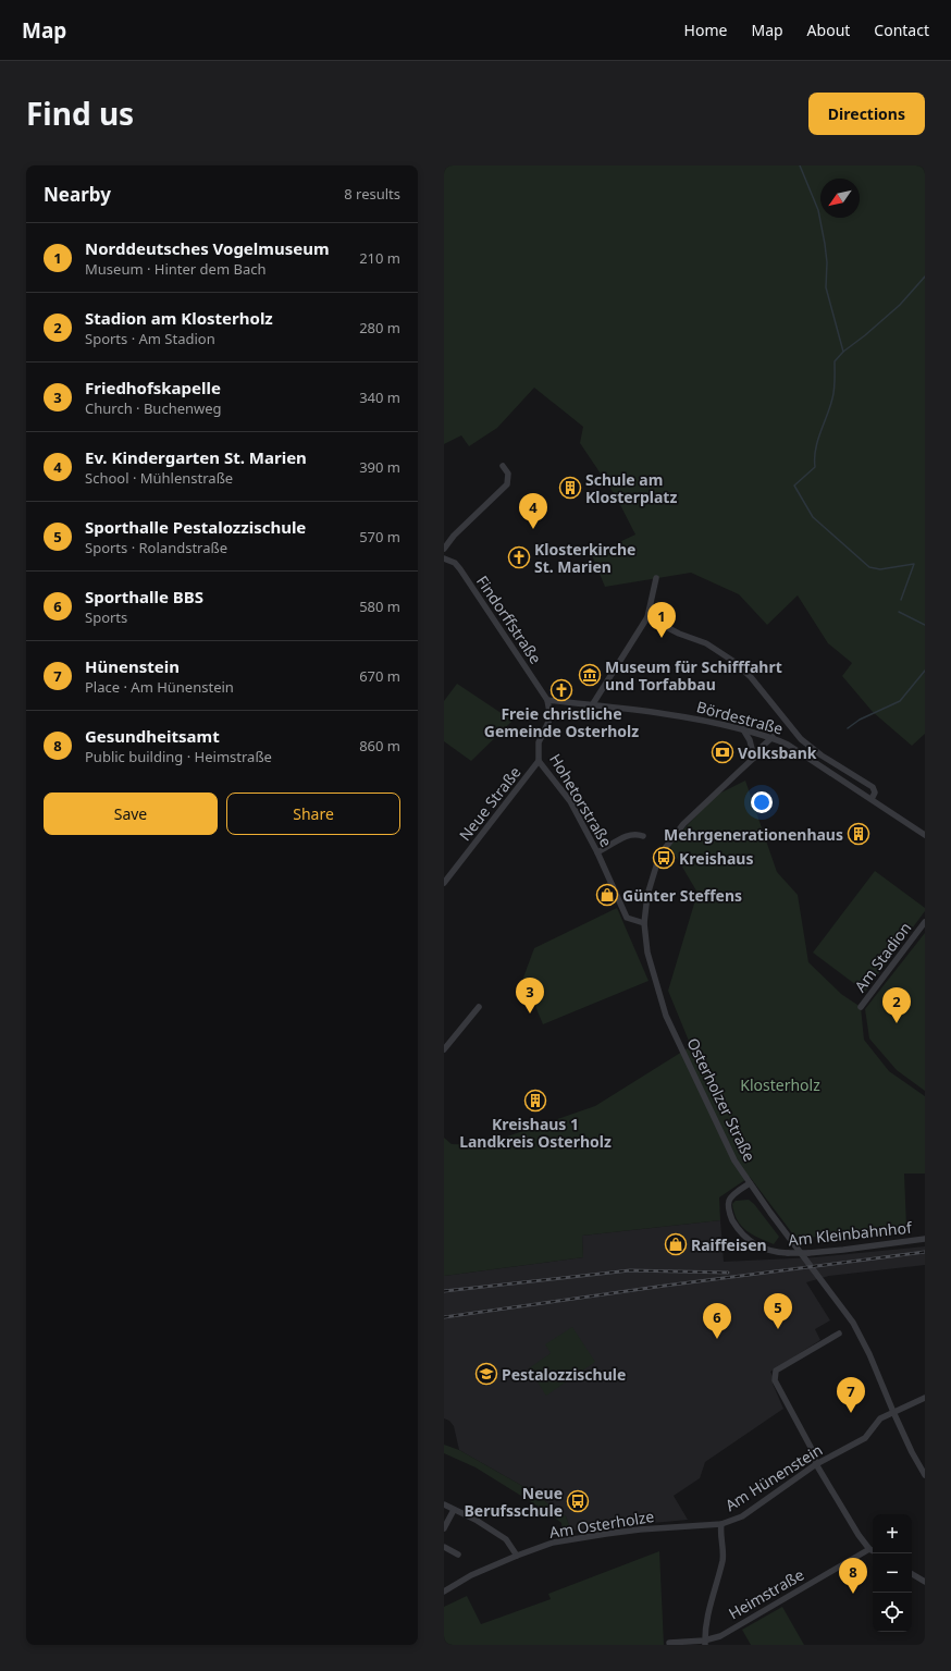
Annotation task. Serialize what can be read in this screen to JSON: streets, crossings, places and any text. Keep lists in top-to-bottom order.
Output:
{
  "streets": {
    "street": [
      "Findorffstraße",
      "Bördestraße",
      "Hohetorstraße",
      "Neue Straße",
      "Am Stadion",
      "Osterholzer Straße",
      "Am Kleinbahnhof",
      "Am Hünenstein",
      "Am Osterholze",
      "Heimstraße"
    ]
  },
  "crossings": [
    ["Findorffstraße", "Bördestraße"],
    ["Findorffstraße", "Hohetorstraße"],
    ["Bördestraße", "Hohetorstraße"],
    ["Bördestraße", "Osterholzer Straße"],
    ["Hohetorstraße", "Neue Straße"],
    ["Hohetorstraße", "Osterholzer Straße"],
    ["Osterholzer Straße", "Am Kleinbahnhof"],
    ["Osterholzer Straße", "Am Hünenstein"],
    ["Am Hünenstein", "Am Osterholze"],
    ["Am Hünenstein", "Heimstraße"]
  ],
  "parks": ["Klosterholz"],
  "places": {
    "building": ["Schule am Klosterplatz", "Mehrgenerationenhaus", "Kreishaus 1 Landkreis Osterholz"],
    "church": ["Klosterkirche St. Marien", "Freie christliche Gemeinde Osterholz"],
    "museum": ["Museum für Schifffahrt und Torfabbau"],
    "bank": ["Volksbank"],
    "bus stop": ["Kreishaus", "Neue Berufsschule"],
    "shop": ["Günter Steffens", "Raiffeisen"],
    "school or university": ["Pestalozzischule"]
  },
  "north": "bottom left",
  "page": {
    "header": "Map",
    "nav": [
      "Home",
      "Map",
      "About",
      "Contact"
    ],
    "title": "Find us",
    "buttons": [
      "Directions",
      ["Save", "Share"]
    ],
    "heading": ["Nearby", "8 results"],
    "list": [
      {
        "mark": "1",
        "name": "Norddeutsches Vogelmuseum",
        "note": "Museum · Hinter dem Bach",
        "value": "210 m"
      },
      {
        "mark": "2",
        "name": "Stadion am Klosterholz",
        "note": "Sports · Am Stadion",
        "value": "280 m"
      },
      {
        "mark": "3",
        "name": "Friedhofskapelle",
        "note": "Church · Buchenweg",
        "value": "340 m"
      },
      {
        "mark": "4",
        "name": "Ev. Kindergarten St. Marien",
        "note": "School · Mühlenstraße",
        "value": "390 m"
      },
      {
        "mark": "5",
        "name": "Sporthalle Pestalozzischule",
        "note": "Sports · Rolandstraße",
        "value": "570 m"
      },
      {
        "mark": "6",
        "name": "Sporthalle BBS",
        "note": "Sports",
        "value": "580 m"
      },
      {
        "mark": "7",
        "name": "Hünenstein",
        "note": "Place · Am Hünenstein",
        "value": "670 m"
      },
      {
        "mark": "8",
        "name": "Gesundheitsamt",
        "note": "Public building · Heimstraße",
        "value": "860 m"
      }
    ],
    "pins": [
      "4",
      "1",
      "3",
      "2",
      "5",
      "6",
      "7",
      "8"
    ],
    "map_buttons": ["+", "−"]
  }
}
